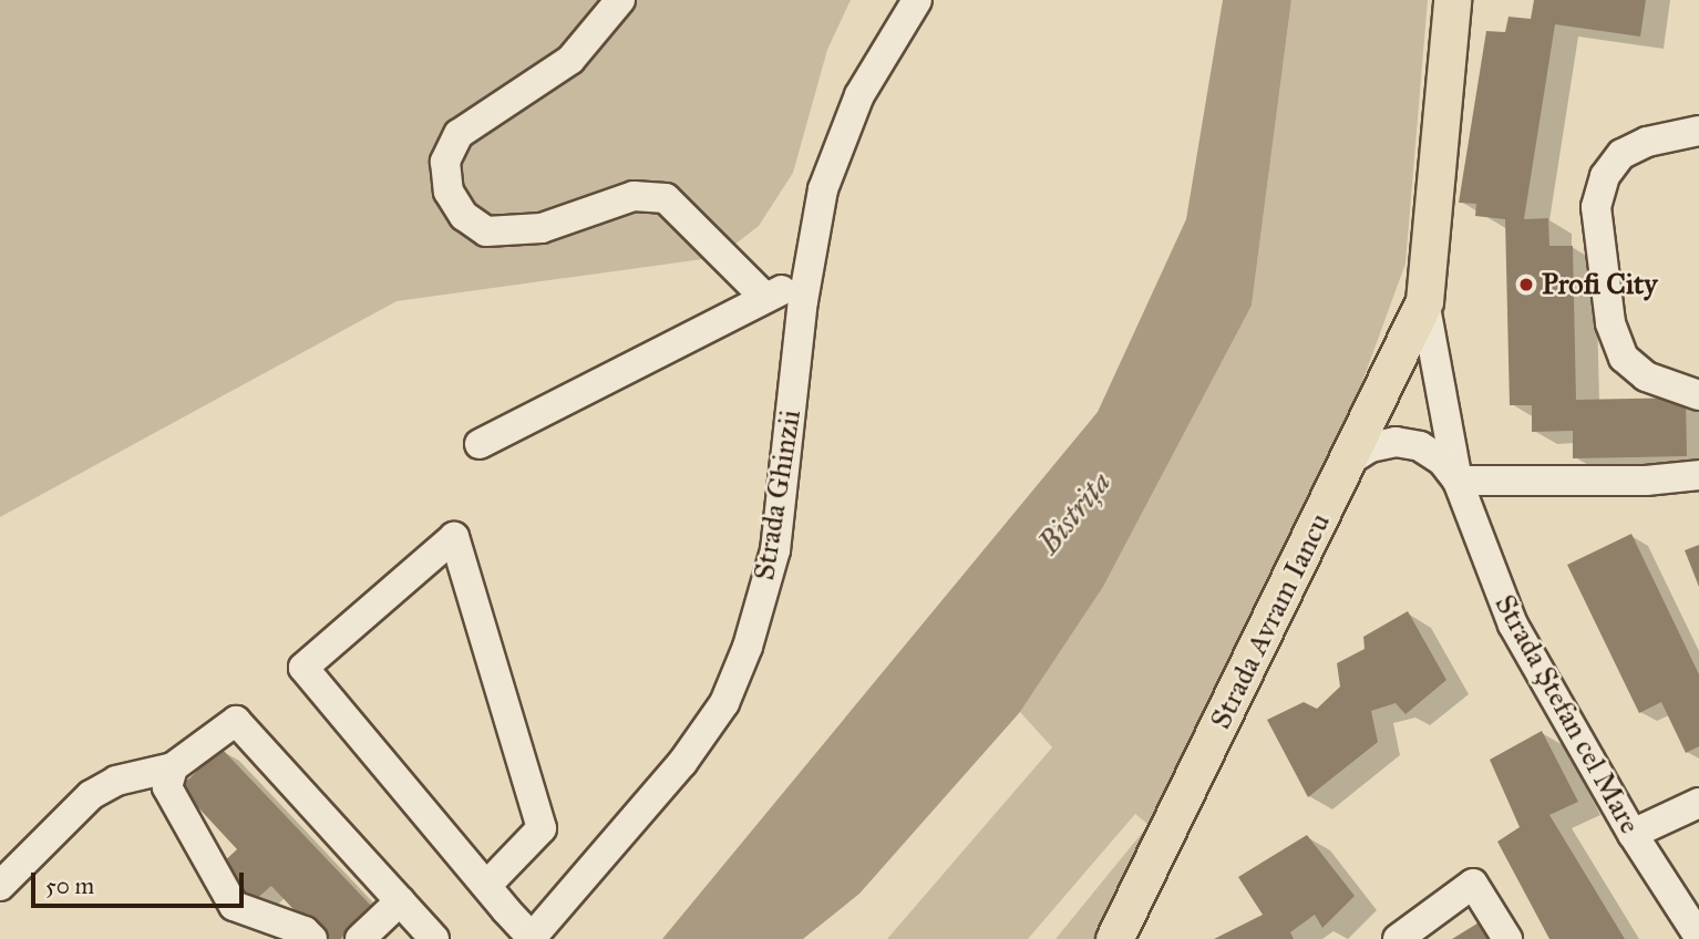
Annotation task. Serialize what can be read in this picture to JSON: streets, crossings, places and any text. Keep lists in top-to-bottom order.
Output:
{
  "streets": {
    "main road": ["Strada Avram Iancu", "Strada Ștefan cel Mare"],
    "street": ["Strada Ghinzii"]
  },
  "crossings": [
    ["Strada Avram Iancu", "Strada Ștefan cel Mare"]
  ],
  "water": ["Bistrița"],
  "places": ["Profi City"],
  "scale_bar": "50 m"
}
